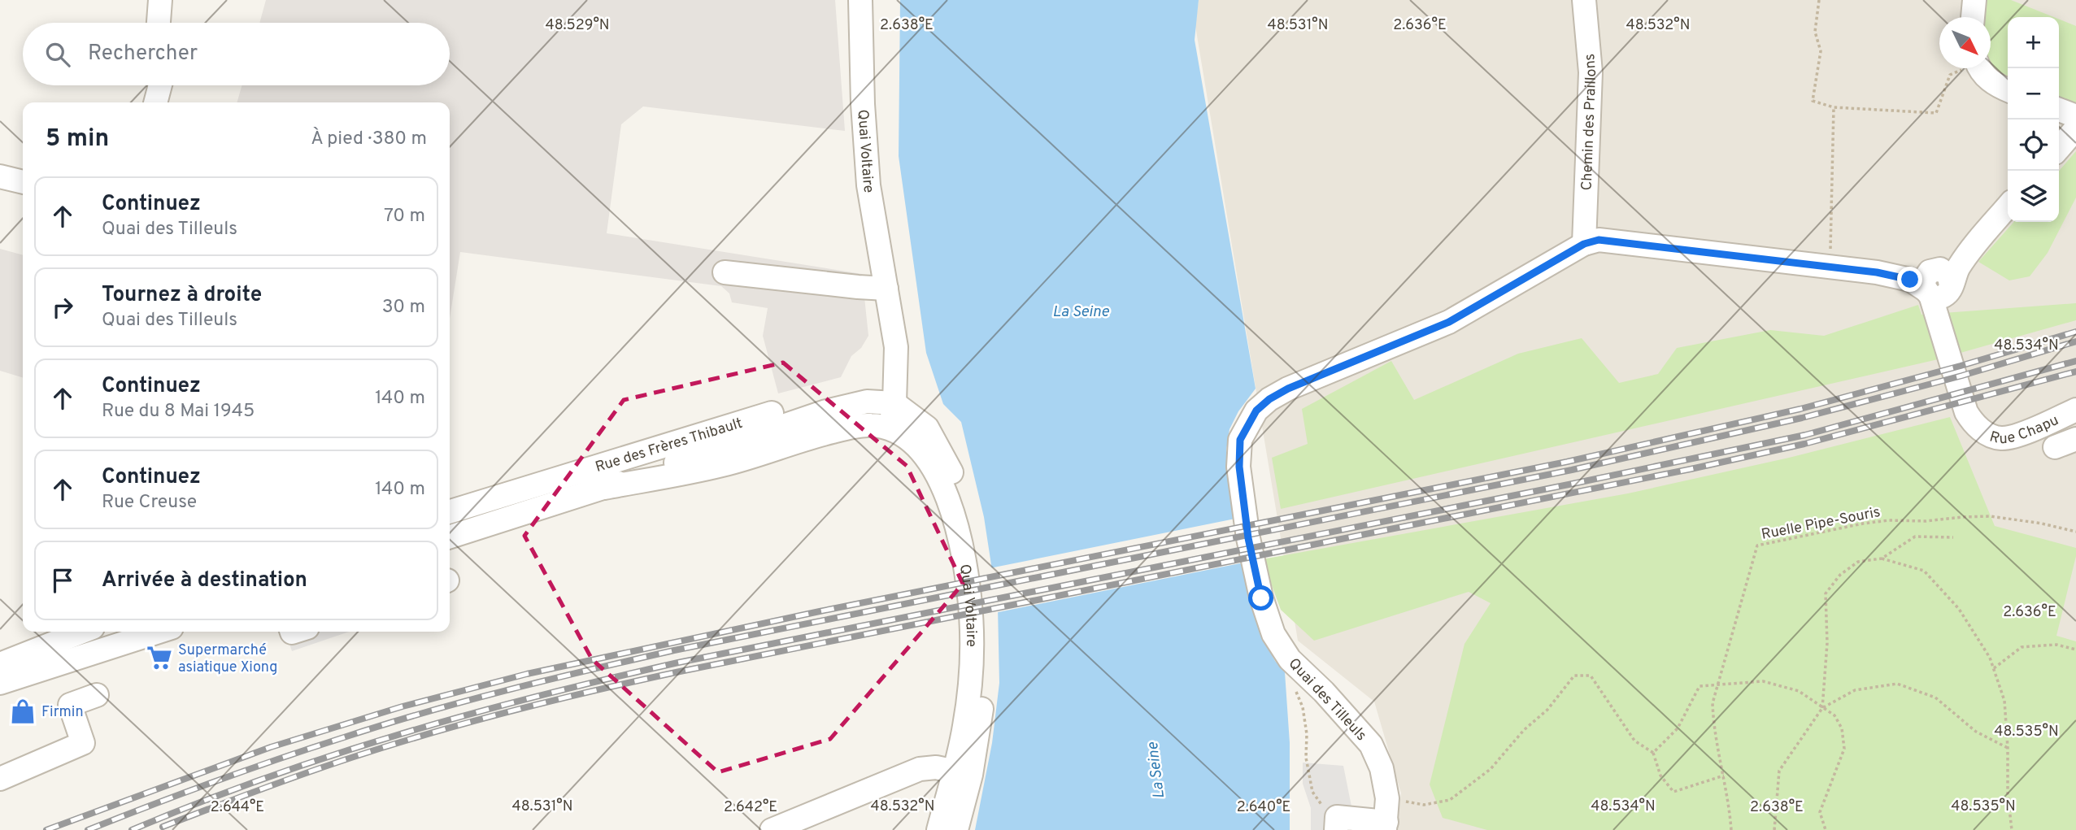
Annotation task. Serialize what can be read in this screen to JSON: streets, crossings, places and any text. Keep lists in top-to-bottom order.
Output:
{
  "streets": {
    "street": [
      "Chemin des Praillons",
      "Quai Voltaire",
      "Rue Chapu",
      "Rue des Frères Thibault",
      "Quai des Tilleuls"
    ],
    "path": ["Ruelle Pipe-Souris"]
  },
  "crossings": [
    ["Chemin des Praillons", "Quai des Tilleuls"],
    ["Quai Voltaire", "Rue des Frères Thibault"]
  ],
  "water": ["La Seine"],
  "places": {
    "supermarket": ["Supermarché asiatique Xiong"],
    "shop": ["Firmin"]
  },
  "north": "bottom right",
  "page": {
    "map_buttons": ["+", "−"],
    "search": "Rechercher",
    "heading": ["5 min", "À pied · 380 m"],
    "list": [
      ["Continuez", "Quai des Tilleuls", "70 m"],
      ["Tournez à droite", "Quai des Tilleuls", "30 m"],
      ["Continuez", "Rue du 8 Mai 1945", "140 m"],
      ["Continuez", "Rue Creuse", "140 m"],
      "Arrivée à destination"
    ]
  },
  "coordinates": [
    "2.638°E",
    "2.636°E",
    "48.531°N",
    "48.532°N",
    "48.529°N",
    "48.534°N",
    "48.535°N",
    "2.644°E",
    "2.642°E",
    "2.640°E"
  ]
}
